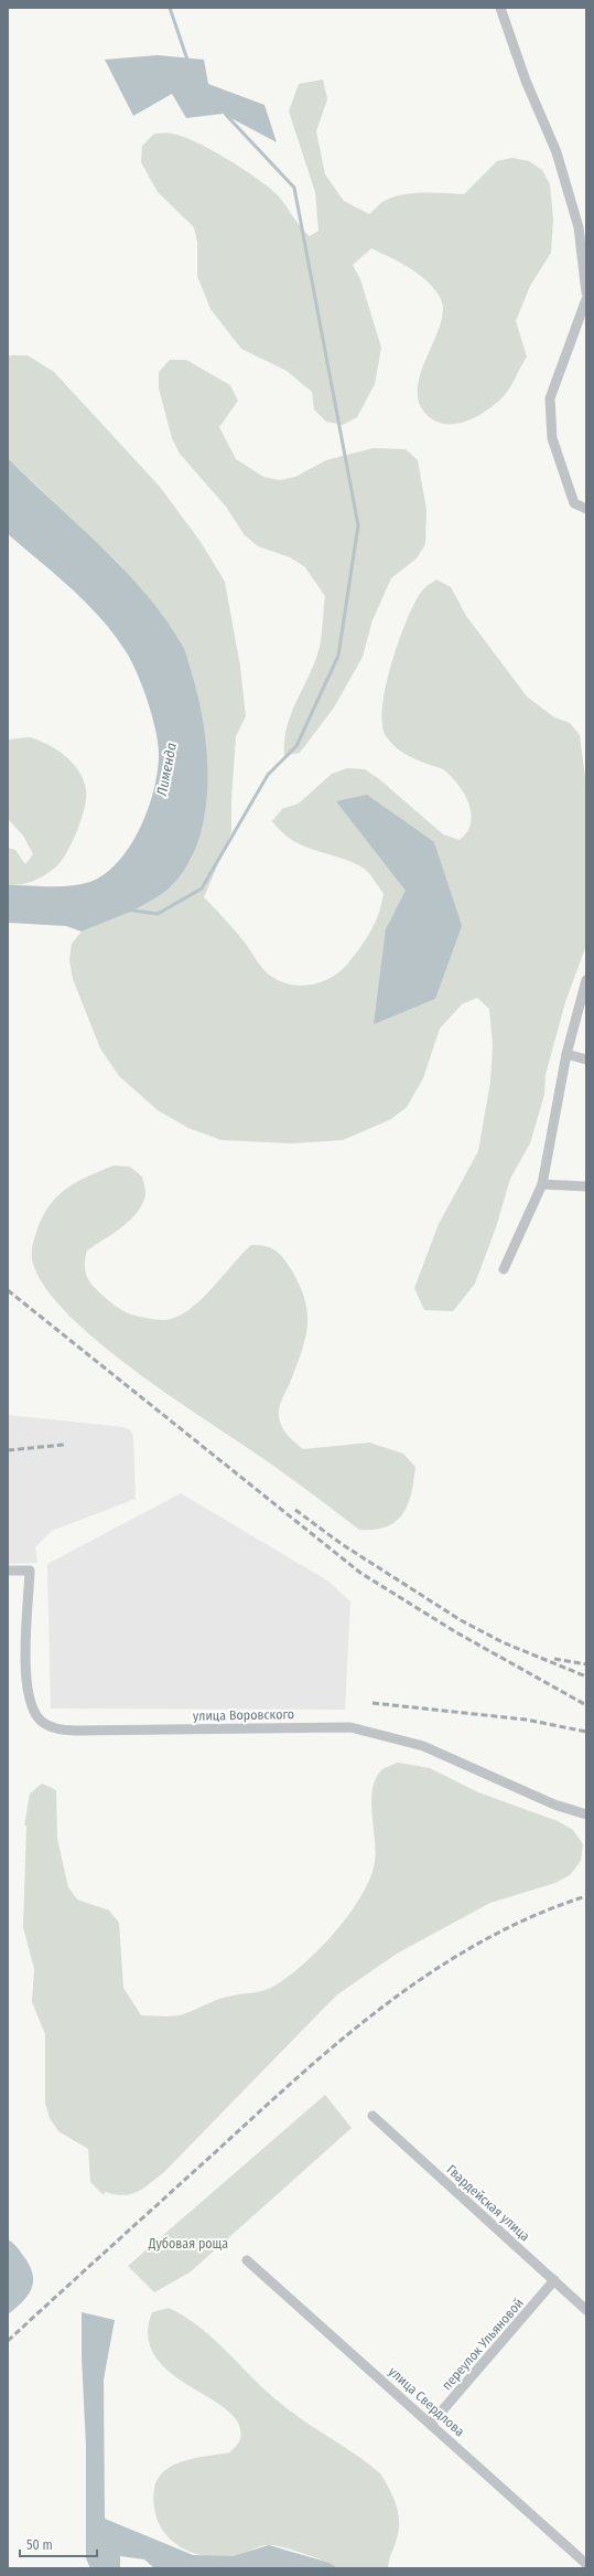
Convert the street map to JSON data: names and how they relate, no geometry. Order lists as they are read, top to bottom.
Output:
{
  "streets": {
    "street": [
      "улица Воровского",
      "Гвардейская улица",
      "переулок Ульяновой",
      "улица Свердлова"
    ]
  },
  "crossings": [
    ["Гвардейская улица", "переулок Ульяновой"],
    ["переулок Ульяновой", "улица Свердлова"]
  ],
  "water": ["Лименда"],
  "parks": ["Дубовая роща"],
  "scale_bar": "50 m"
}
